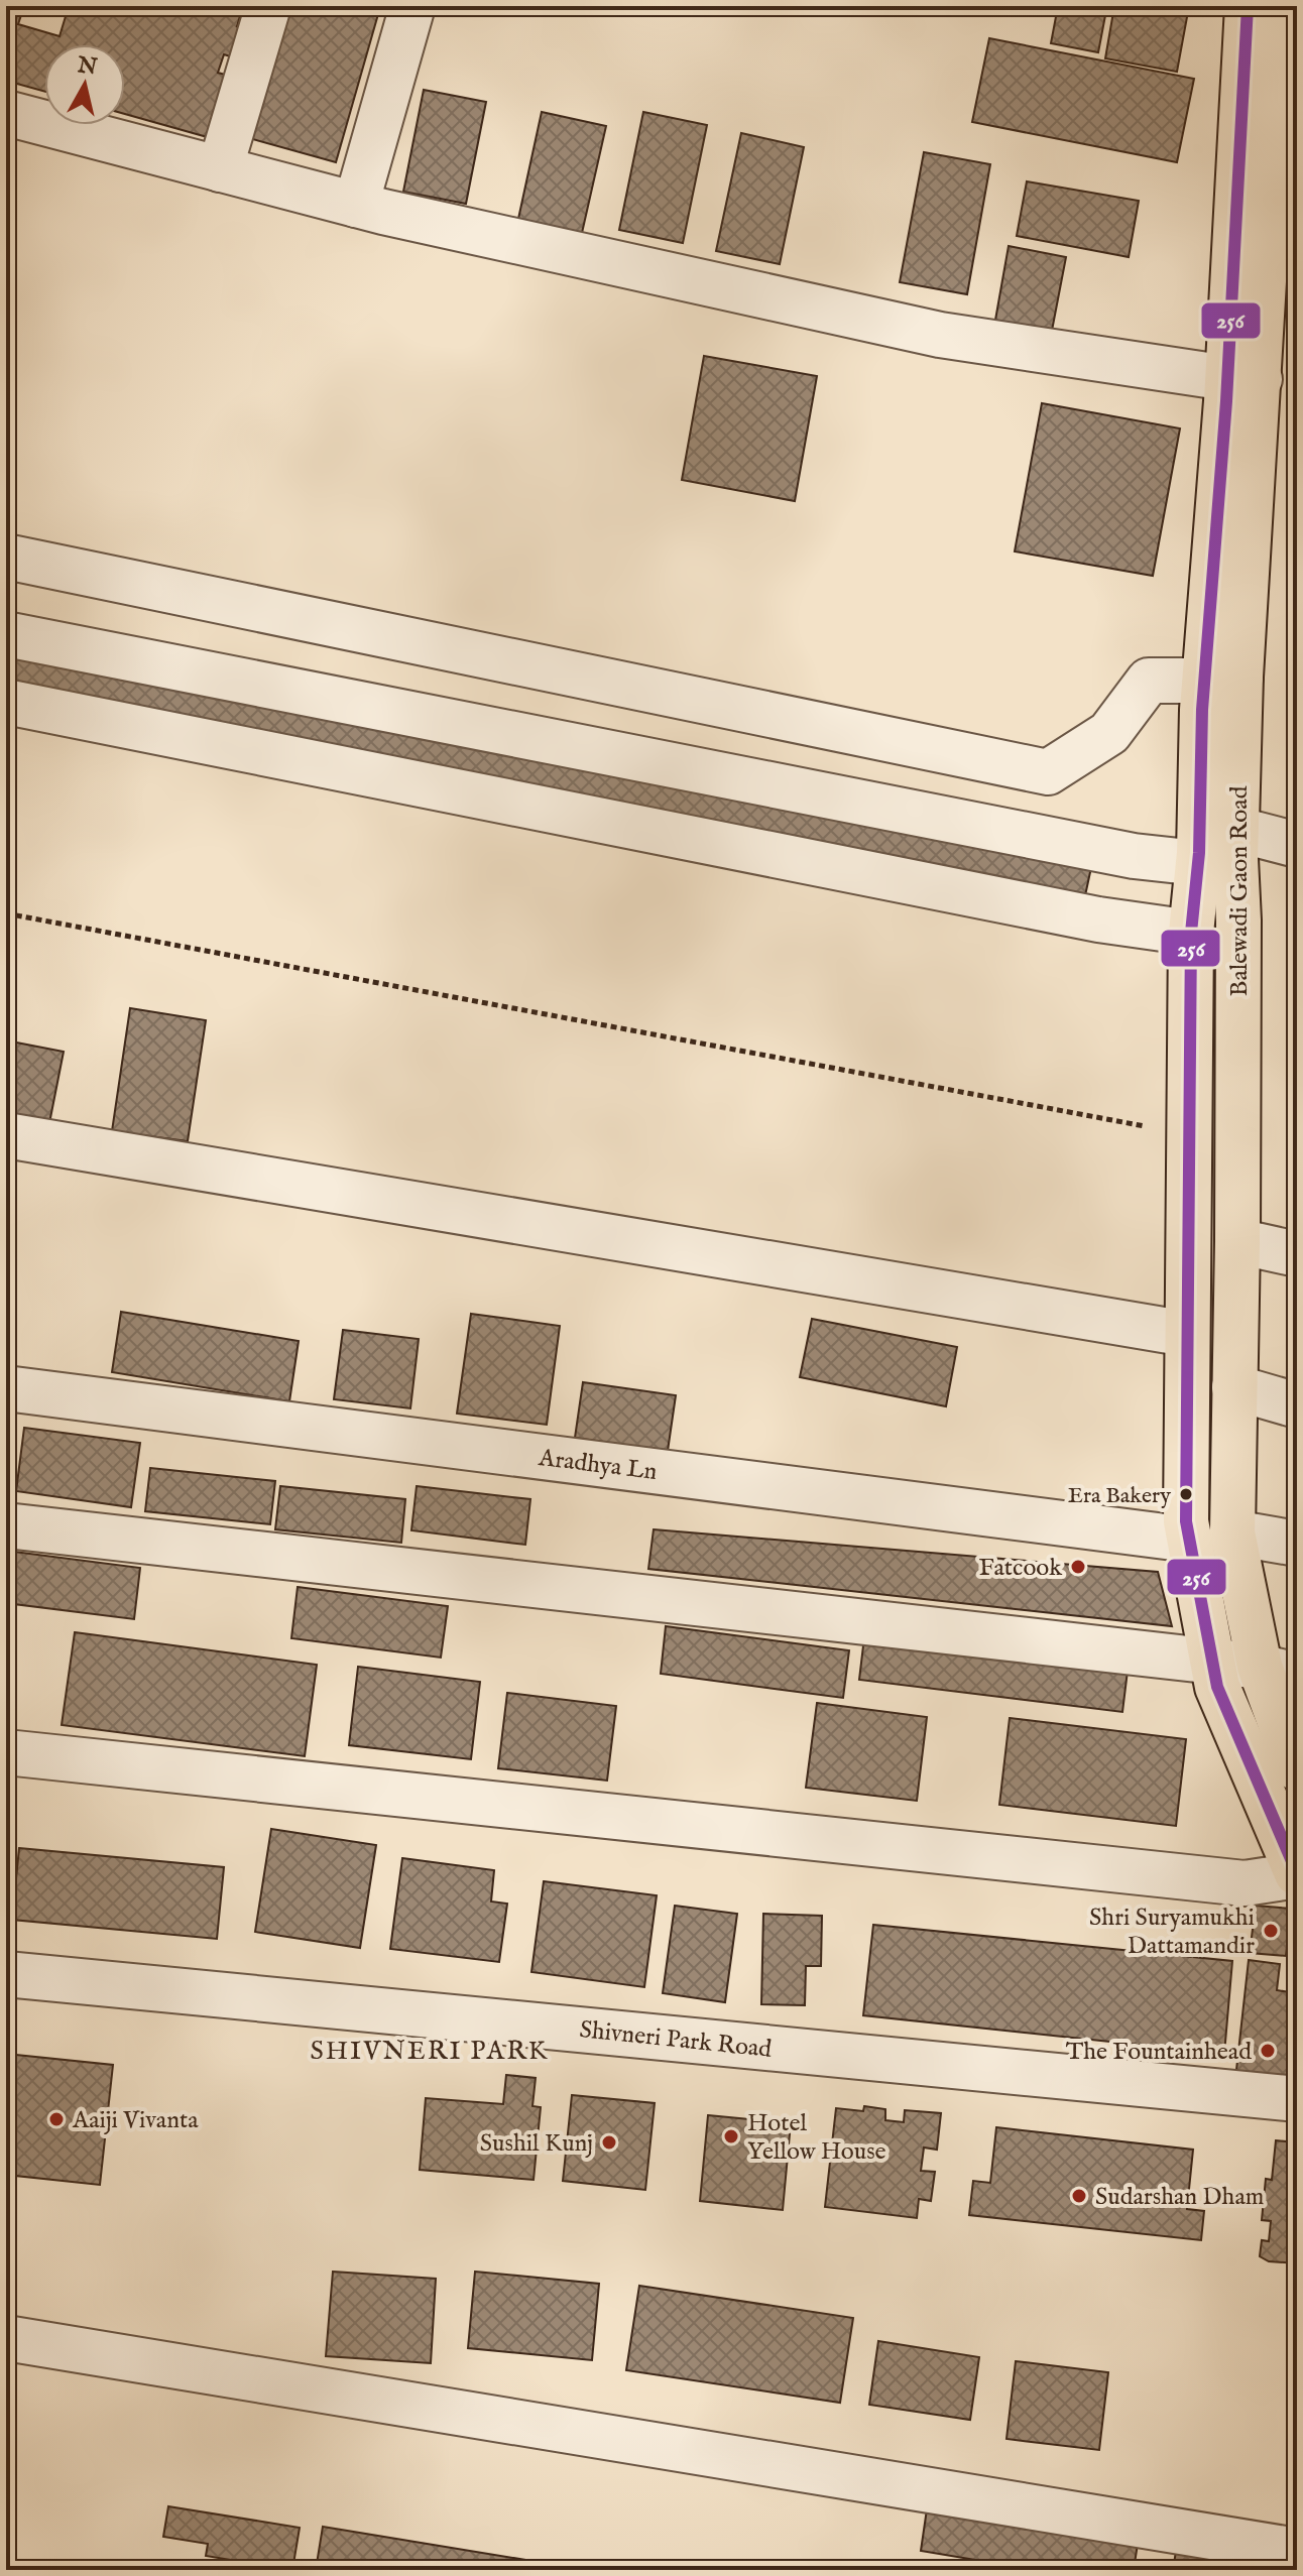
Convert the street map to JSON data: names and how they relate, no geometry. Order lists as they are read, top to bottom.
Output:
{
  "streets": {
    "main road": ["Balewadi Gaon Road"],
    "street": ["Aradhya Ln", "Shivneri Park Road"]
  },
  "crossings": [
    ["Balewadi Gaon Road", "Aradhya Ln"]
  ],
  "districts": ["SHIVNERI PARK"],
  "places": [
    "Era Bakery",
    "Fatcook",
    "Shri Suryamukhi Dattamandir",
    "The Fountainhead",
    "Aaiji Vivanta",
    "Hotel Yellow House",
    "Sushil Kunj",
    "Sudarshan Dham"
  ],
  "lines": ["transit line 256"],
  "north": "top"
}
